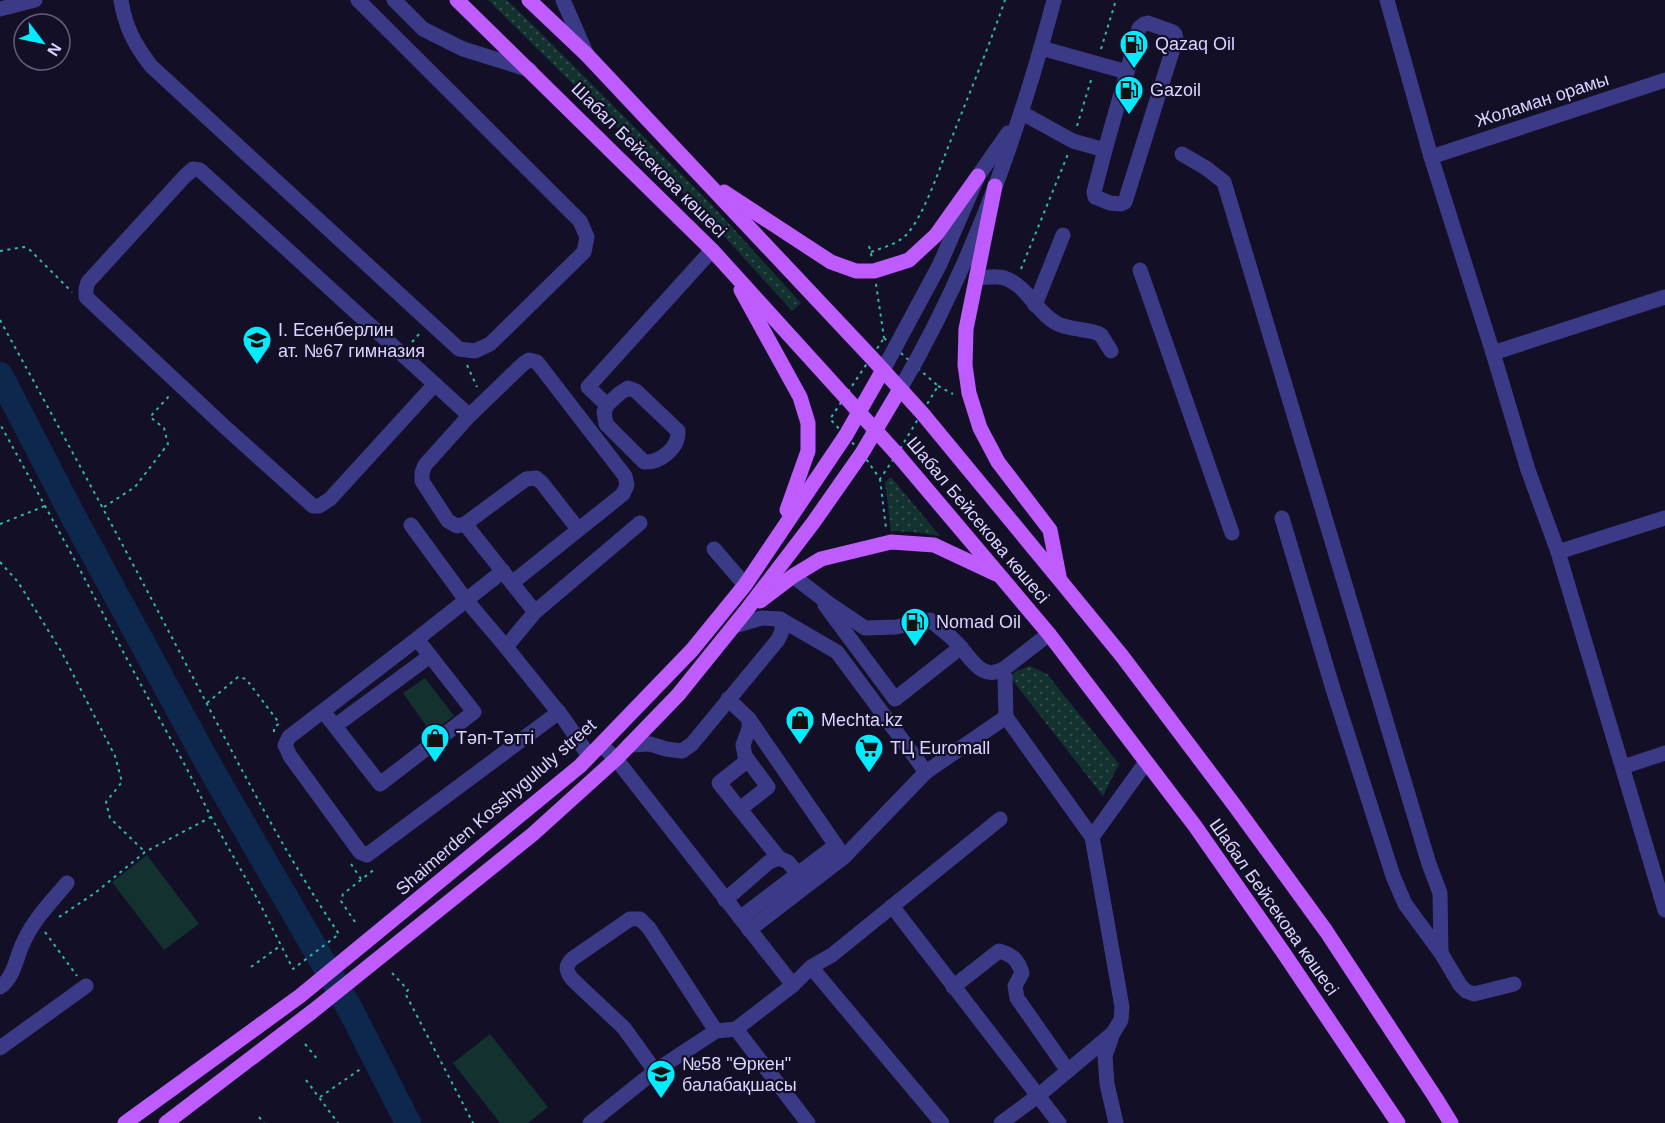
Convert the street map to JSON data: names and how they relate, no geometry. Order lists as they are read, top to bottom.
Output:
{
  "streets": {
    "main road": ["Шабал Бейсекова көшесі", "Shaimerden Kosshygululy street"],
    "street": ["Жоламан орамы"]
  },
  "crossings": [
    ["Шабал Бейсекова көшесі", "Shaimerden Kosshygululy street"]
  ],
  "places": {
    "fuel station": ["Qazaq Oil", "Gazoil", "Nomad Oil"],
    "school or university": ["І. Есенберлин ат. №67 гимназия", "№58 \"Өркен\" балабақшасы"],
    "shop": ["Mechta.kz", "Тәп-Тәтті"],
    "supermarket": ["ТЦ Euromall"]
  },
  "north": "bottom right"
}
